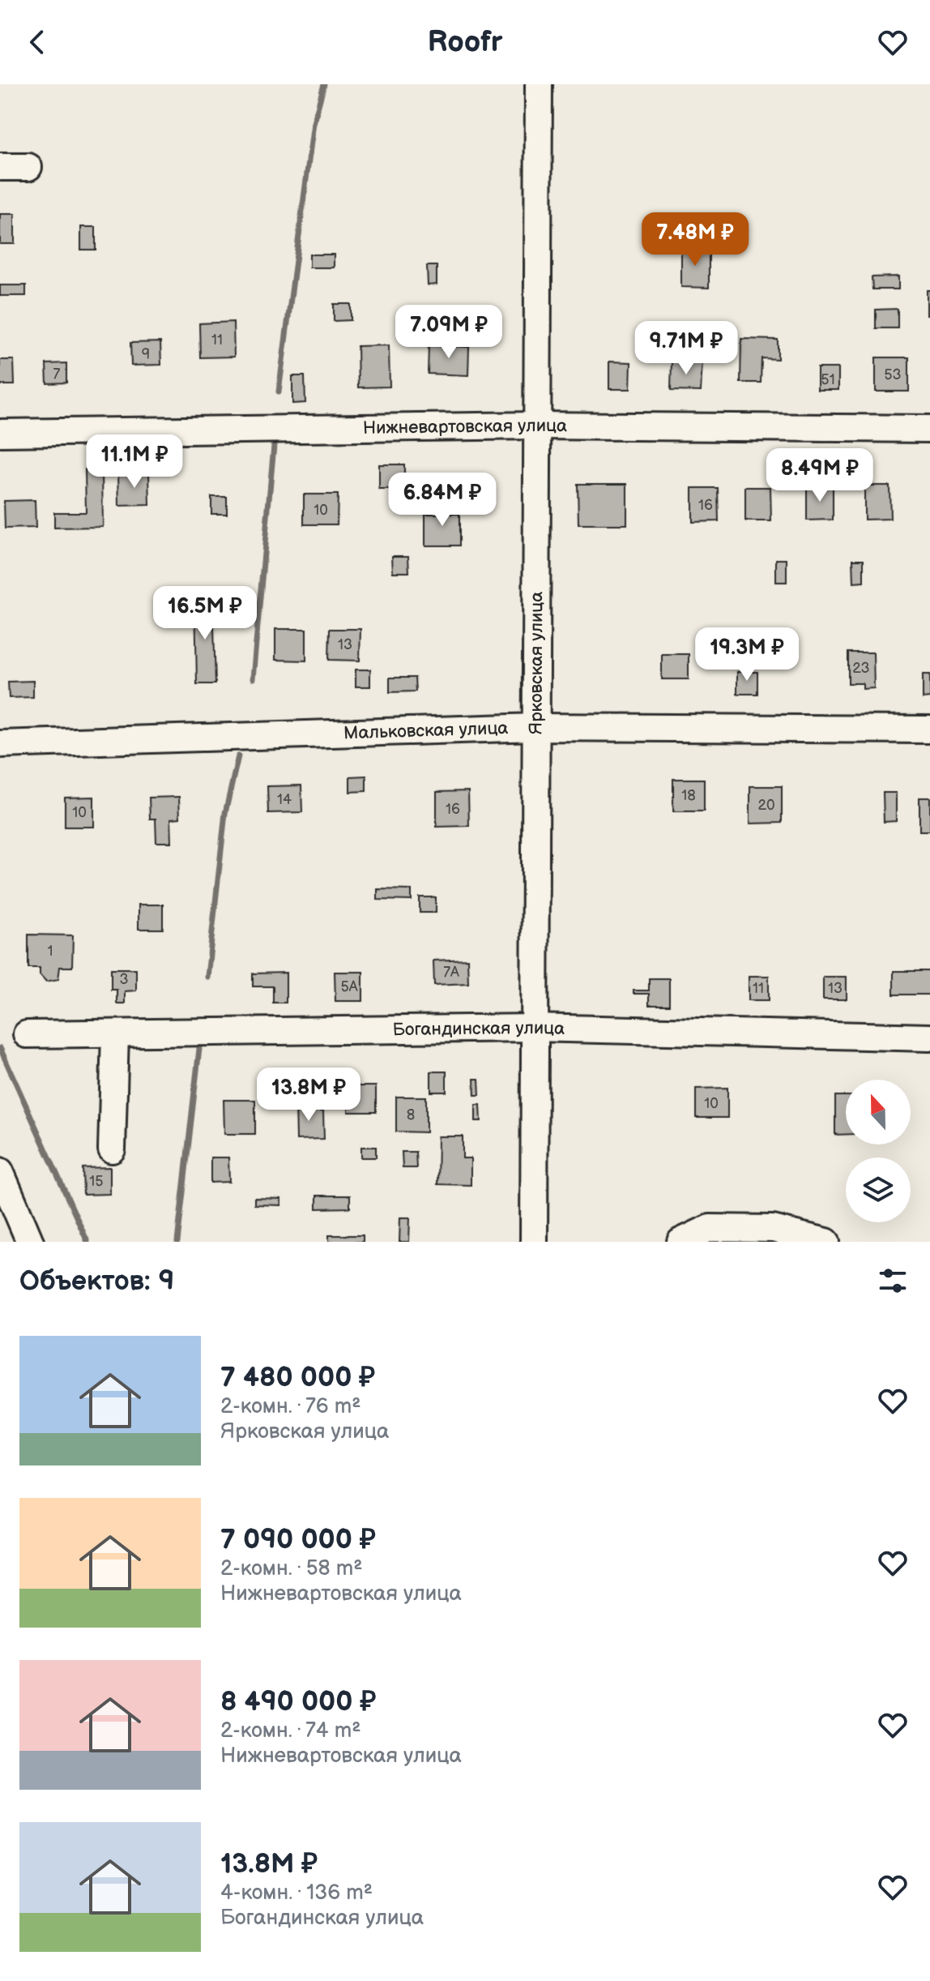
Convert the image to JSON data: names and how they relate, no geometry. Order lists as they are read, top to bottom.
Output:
{
  "streets": {
    "street": [
      "Нижневартовская улица",
      "Ярковская улица",
      "Мальковская улица",
      "Богандинская улица"
    ]
  },
  "crossings": [
    ["Нижневартовская улица", "Ярковская улица"],
    ["Ярковская улица", "Мальковская улица"],
    ["Ярковская улица", "Богандинская улица"]
  ],
  "house_numbers": [
    "11",
    "9",
    "7",
    "53",
    "51",
    "16",
    "10",
    "13",
    "23",
    "18",
    "14",
    "20",
    "16",
    "10",
    "1",
    "7А",
    "3",
    "5А",
    "11",
    "13",
    "10",
    "8",
    "15"
  ],
  "north": "top",
  "page": {
    "header": "Roofr",
    "price": [
      "7.48M ₽",
      "7.09M ₽",
      "9.71M ₽",
      "11.1M ₽",
      "8.49M ₽",
      "6.84M ₽",
      "16.5M ₽",
      "19.3M ₽",
      "13.8M ₽"
    ],
    "heading": "Объектов: 9",
    "list": [
      {
        "name": "7 480 000 ₽",
        "note": "2-комн. · 76 m² · Ярковская улица"
      },
      {
        "name": "7 090 000 ₽",
        "note": "2-комн. · 58 m² · Нижневартовская улица"
      },
      {
        "name": "8 490 000 ₽",
        "note": "2-комн. · 74 m² · Нижневартовская улица"
      },
      {
        "name": "13.8M ₽",
        "note": "4-комн. · 136 m² · Богандинская улица"
      }
    ]
  }
}
